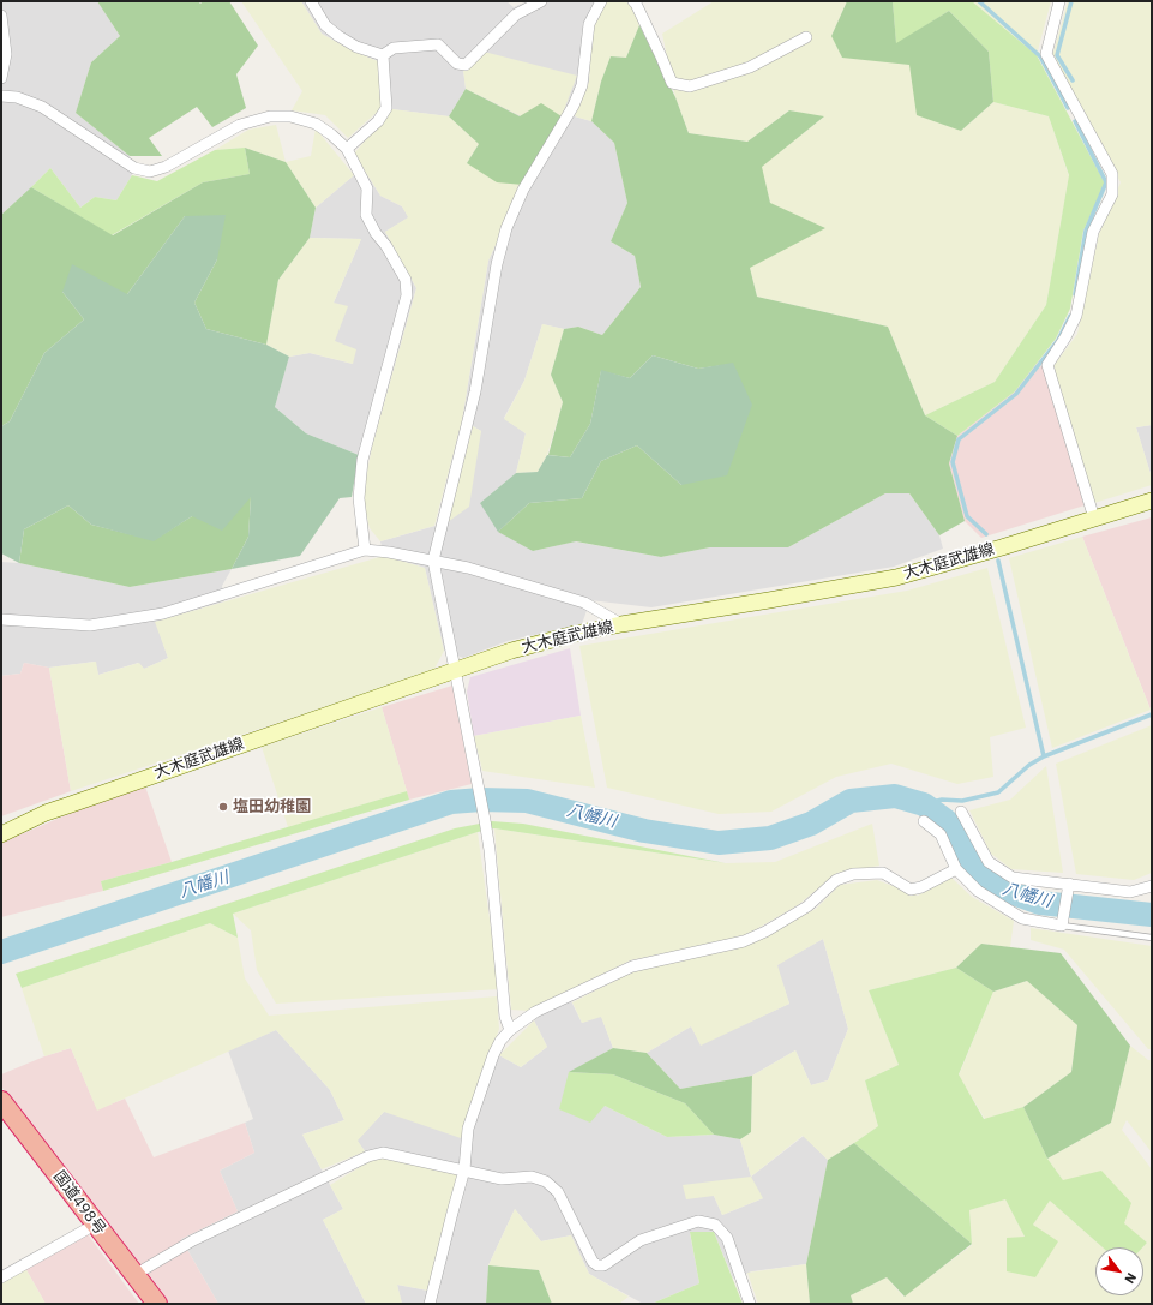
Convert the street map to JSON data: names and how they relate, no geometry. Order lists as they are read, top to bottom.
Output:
{
  "streets": {
    "highway": ["国道498号"],
    "main road": ["大木庭武雄線"]
  },
  "water": ["八幡川"],
  "places": ["塩田幼稚園"],
  "north": "bottom right"
}
